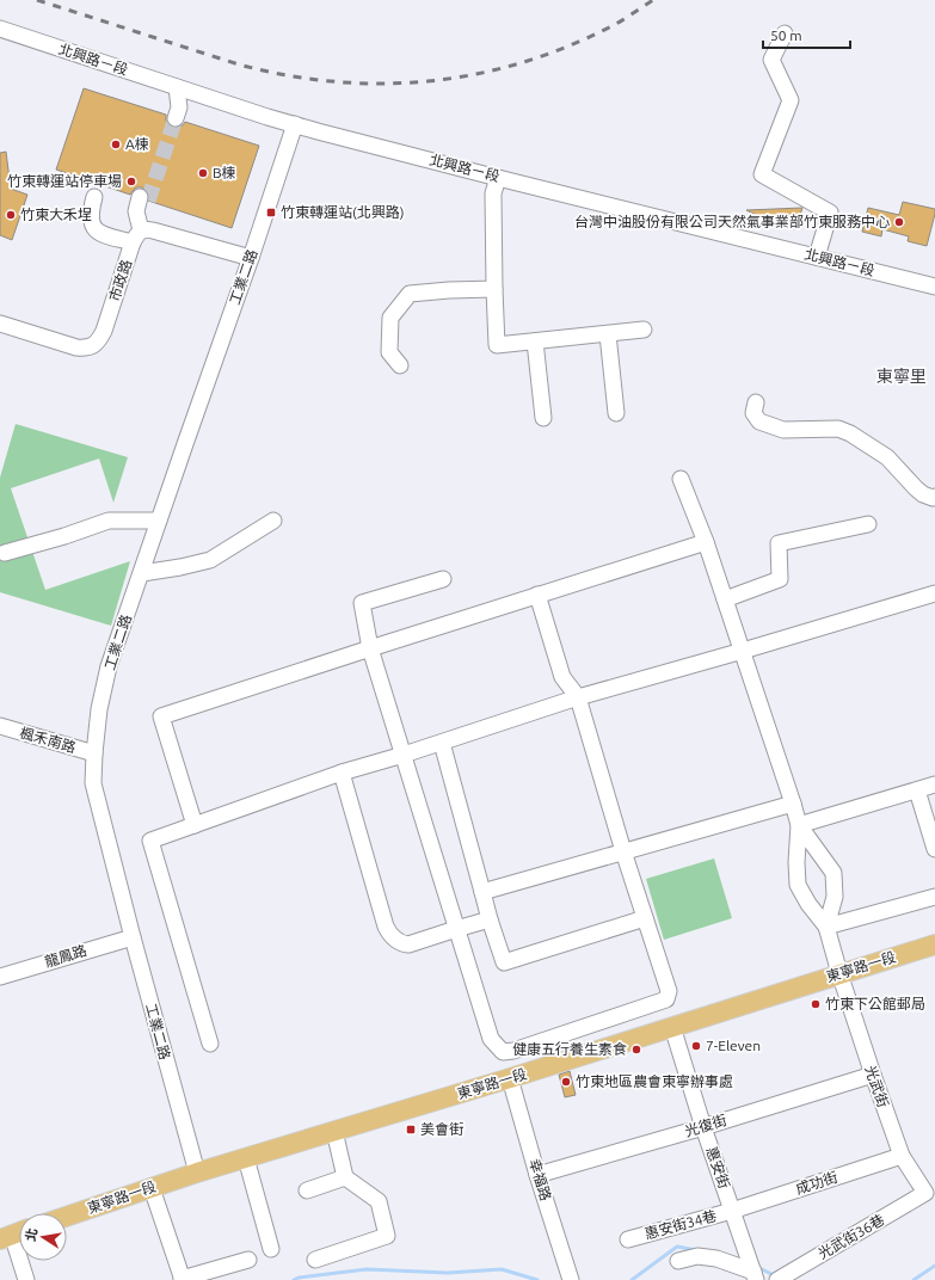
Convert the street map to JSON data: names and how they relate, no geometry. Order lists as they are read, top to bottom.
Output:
{
  "streets": {
    "main road": ["東寧路一段"],
    "street": [
      "北興路ㄧ段",
      "工業二路",
      "市政路",
      "楓禾南路",
      "龍鳳路",
      "光武街",
      "光復街",
      "惠安街",
      "幸福路",
      "成功街",
      "惠安街34巷",
      "光武街36巷"
    ]
  },
  "crossings": [
    ["北興路ㄧ段", "工業二路"],
    ["工業二路", "楓禾南路"],
    ["工業二路", "龍鳳路"],
    ["工業二路", "東寧路一段"],
    ["東寧路一段", "光武街"],
    ["東寧路一段", "惠安街"],
    ["東寧路一段", "幸福路"],
    ["光武街", "光復街"],
    ["光武街", "成功街"],
    ["光武街", "光武街36巷"],
    ["光復街", "惠安街"],
    ["光復街", "幸福路"],
    ["惠安街", "成功街"],
    ["惠安街", "惠安街34巷"],
    ["成功街", "惠安街34巷"]
  ],
  "districts": ["東寧里"],
  "places": {
    "other": [
      "A棟",
      "B棟",
      "竹東轉運站停車場",
      "竹東大禾埕",
      "台灣中油股份有限公司天然氣事業部竹東服務中心",
      "竹東下公館郵局",
      "7-Eleven",
      "健康五行養生素食",
      "竹東地區農會東寧辦事處"
    ],
    "transit": ["竹東轉運站(北興路)", "美會街"]
  },
  "scale_bar": "50 m",
  "north": "left"
}
